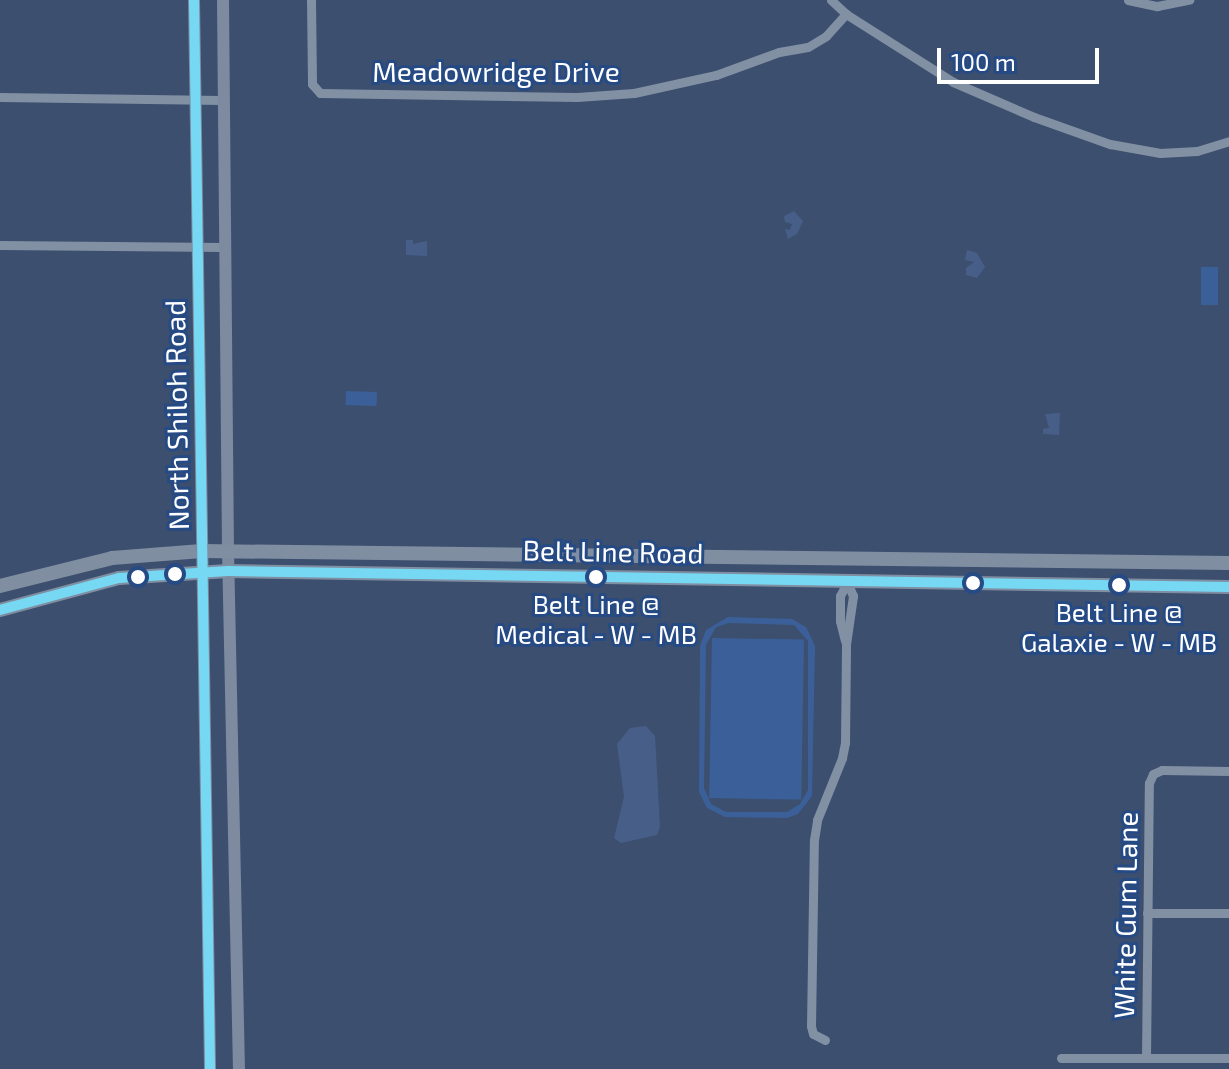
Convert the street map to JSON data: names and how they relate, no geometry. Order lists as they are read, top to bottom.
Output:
{
  "streets": {
    "main road": ["North Shiloh Road", "Belt Line Road"],
    "street": ["Meadowridge Drive", "White Gum Lane"]
  },
  "crossings": [
    ["North Shiloh Road", "Belt Line Road"]
  ],
  "places": ["Belt Line @ Medical - W - MB", "Belt Line @ Galaxie - W - MB"],
  "scale_bar": "100 m"
}
